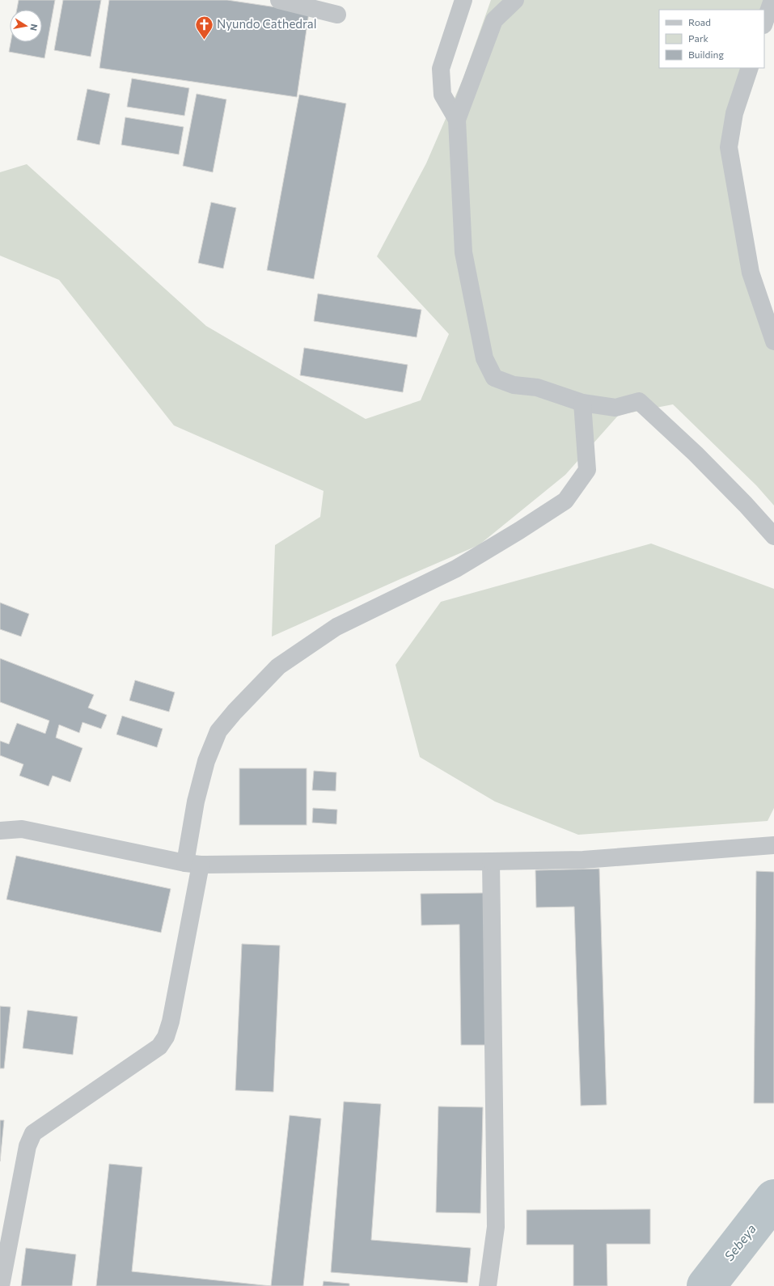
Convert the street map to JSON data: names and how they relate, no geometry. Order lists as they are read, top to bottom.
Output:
{
  "water": ["Sebeya"],
  "places": {
    "church": ["Nyundo Cathedral"]
  },
  "legend": ["Road", "Park", "Building"],
  "north": "right"
}
